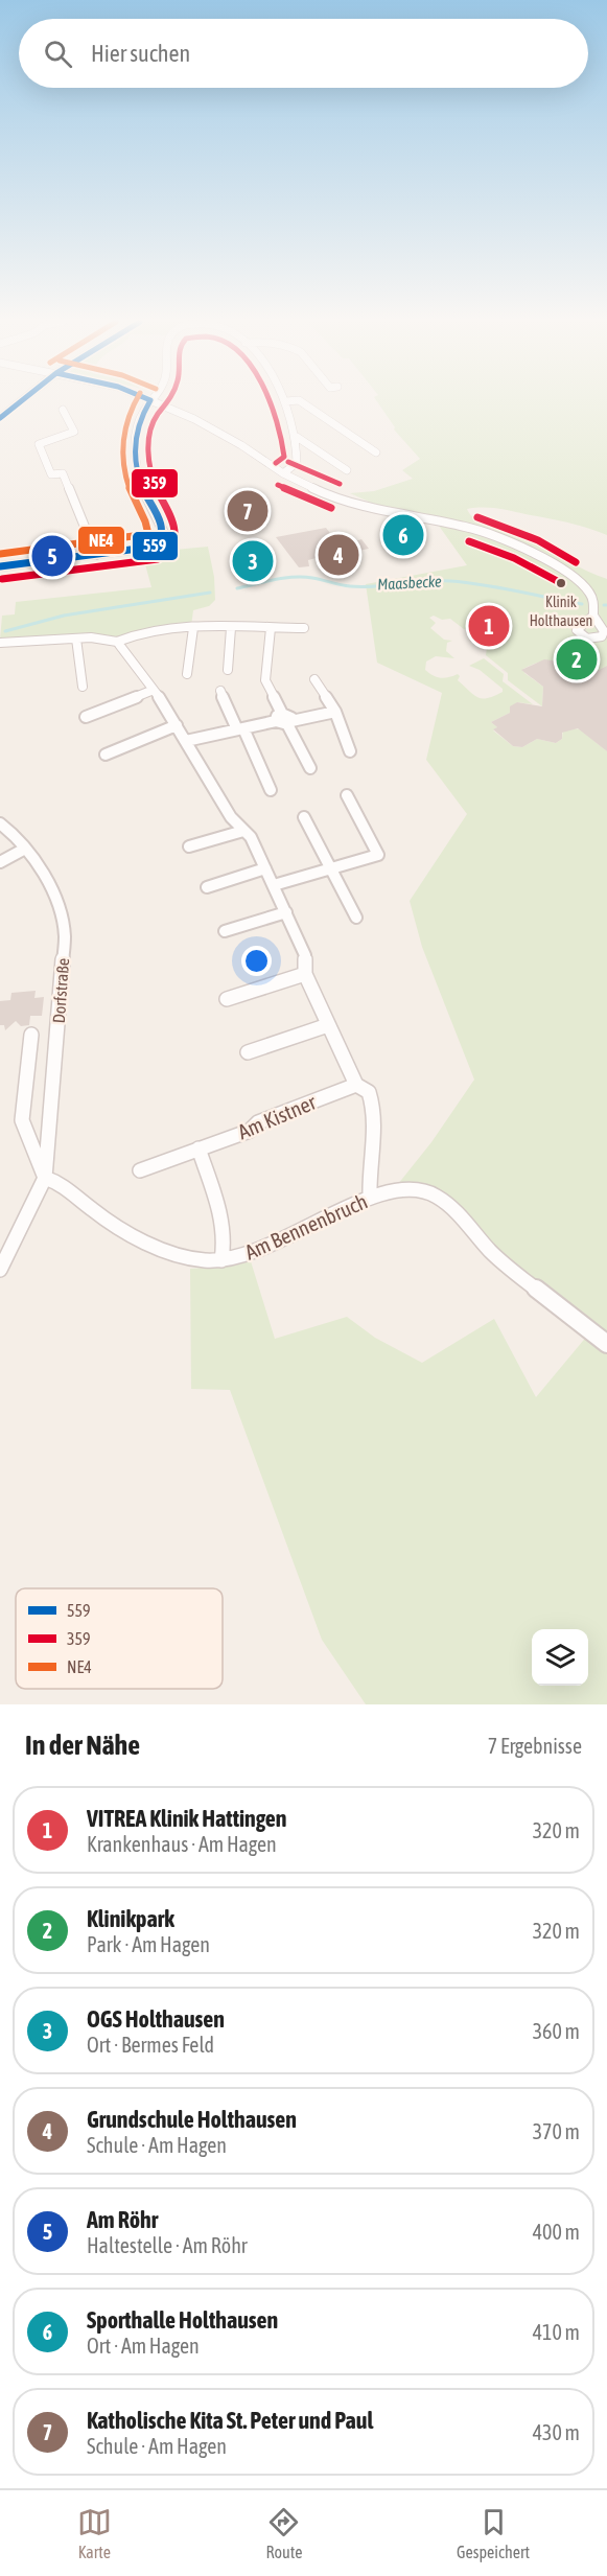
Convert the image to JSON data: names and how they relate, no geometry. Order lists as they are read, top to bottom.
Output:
{
  "streets": {
    "street": ["Dorfstraße", "Am Kistner", "Am Bennenbruch"]
  },
  "crossings": [
    ["Dorfstraße", "Am Bennenbruch"]
  ],
  "water": ["Maasbecke"],
  "places": ["Klinik Holthausen"],
  "lines": ["transit line 559", "transit line 359", "transit line NE4"],
  "legend": ["559", "359", "NE4"],
  "page": {
    "search": "Hier suchen",
    "pins": [
      "7",
      "6",
      "4",
      "5",
      "3",
      "1",
      "2"
    ],
    "heading": ["In der Nähe", "7 Ergebnisse"],
    "list": [
      {
        "mark": "1",
        "name": "VITREA Klinik Hattingen",
        "note": "Krankenhaus · Am Hagen",
        "value": "320 m"
      },
      {
        "mark": "2",
        "name": "Klinikpark",
        "note": "Park · Am Hagen",
        "value": "320 m"
      },
      {
        "mark": "3",
        "name": "OGS Holthausen",
        "note": "Ort · Bermes Feld",
        "value": "360 m"
      },
      {
        "mark": "4",
        "name": "Grundschule Holthausen",
        "note": "Schule · Am Hagen",
        "value": "370 m"
      },
      {
        "mark": "5",
        "name": "Am Röhr",
        "note": "Haltestelle · Am Röhr",
        "value": "400 m"
      },
      {
        "mark": "6",
        "name": "Sporthalle Holthausen",
        "note": "Ort · Am Hagen",
        "value": "410 m"
      },
      {
        "mark": "7",
        "name": "Katholische Kita St. Peter und Paul",
        "note": "Schule · Am Hagen",
        "value": "430 m"
      }
    ],
    "nav": ["Karte", "Route", "Gespeichert"]
  }
}
